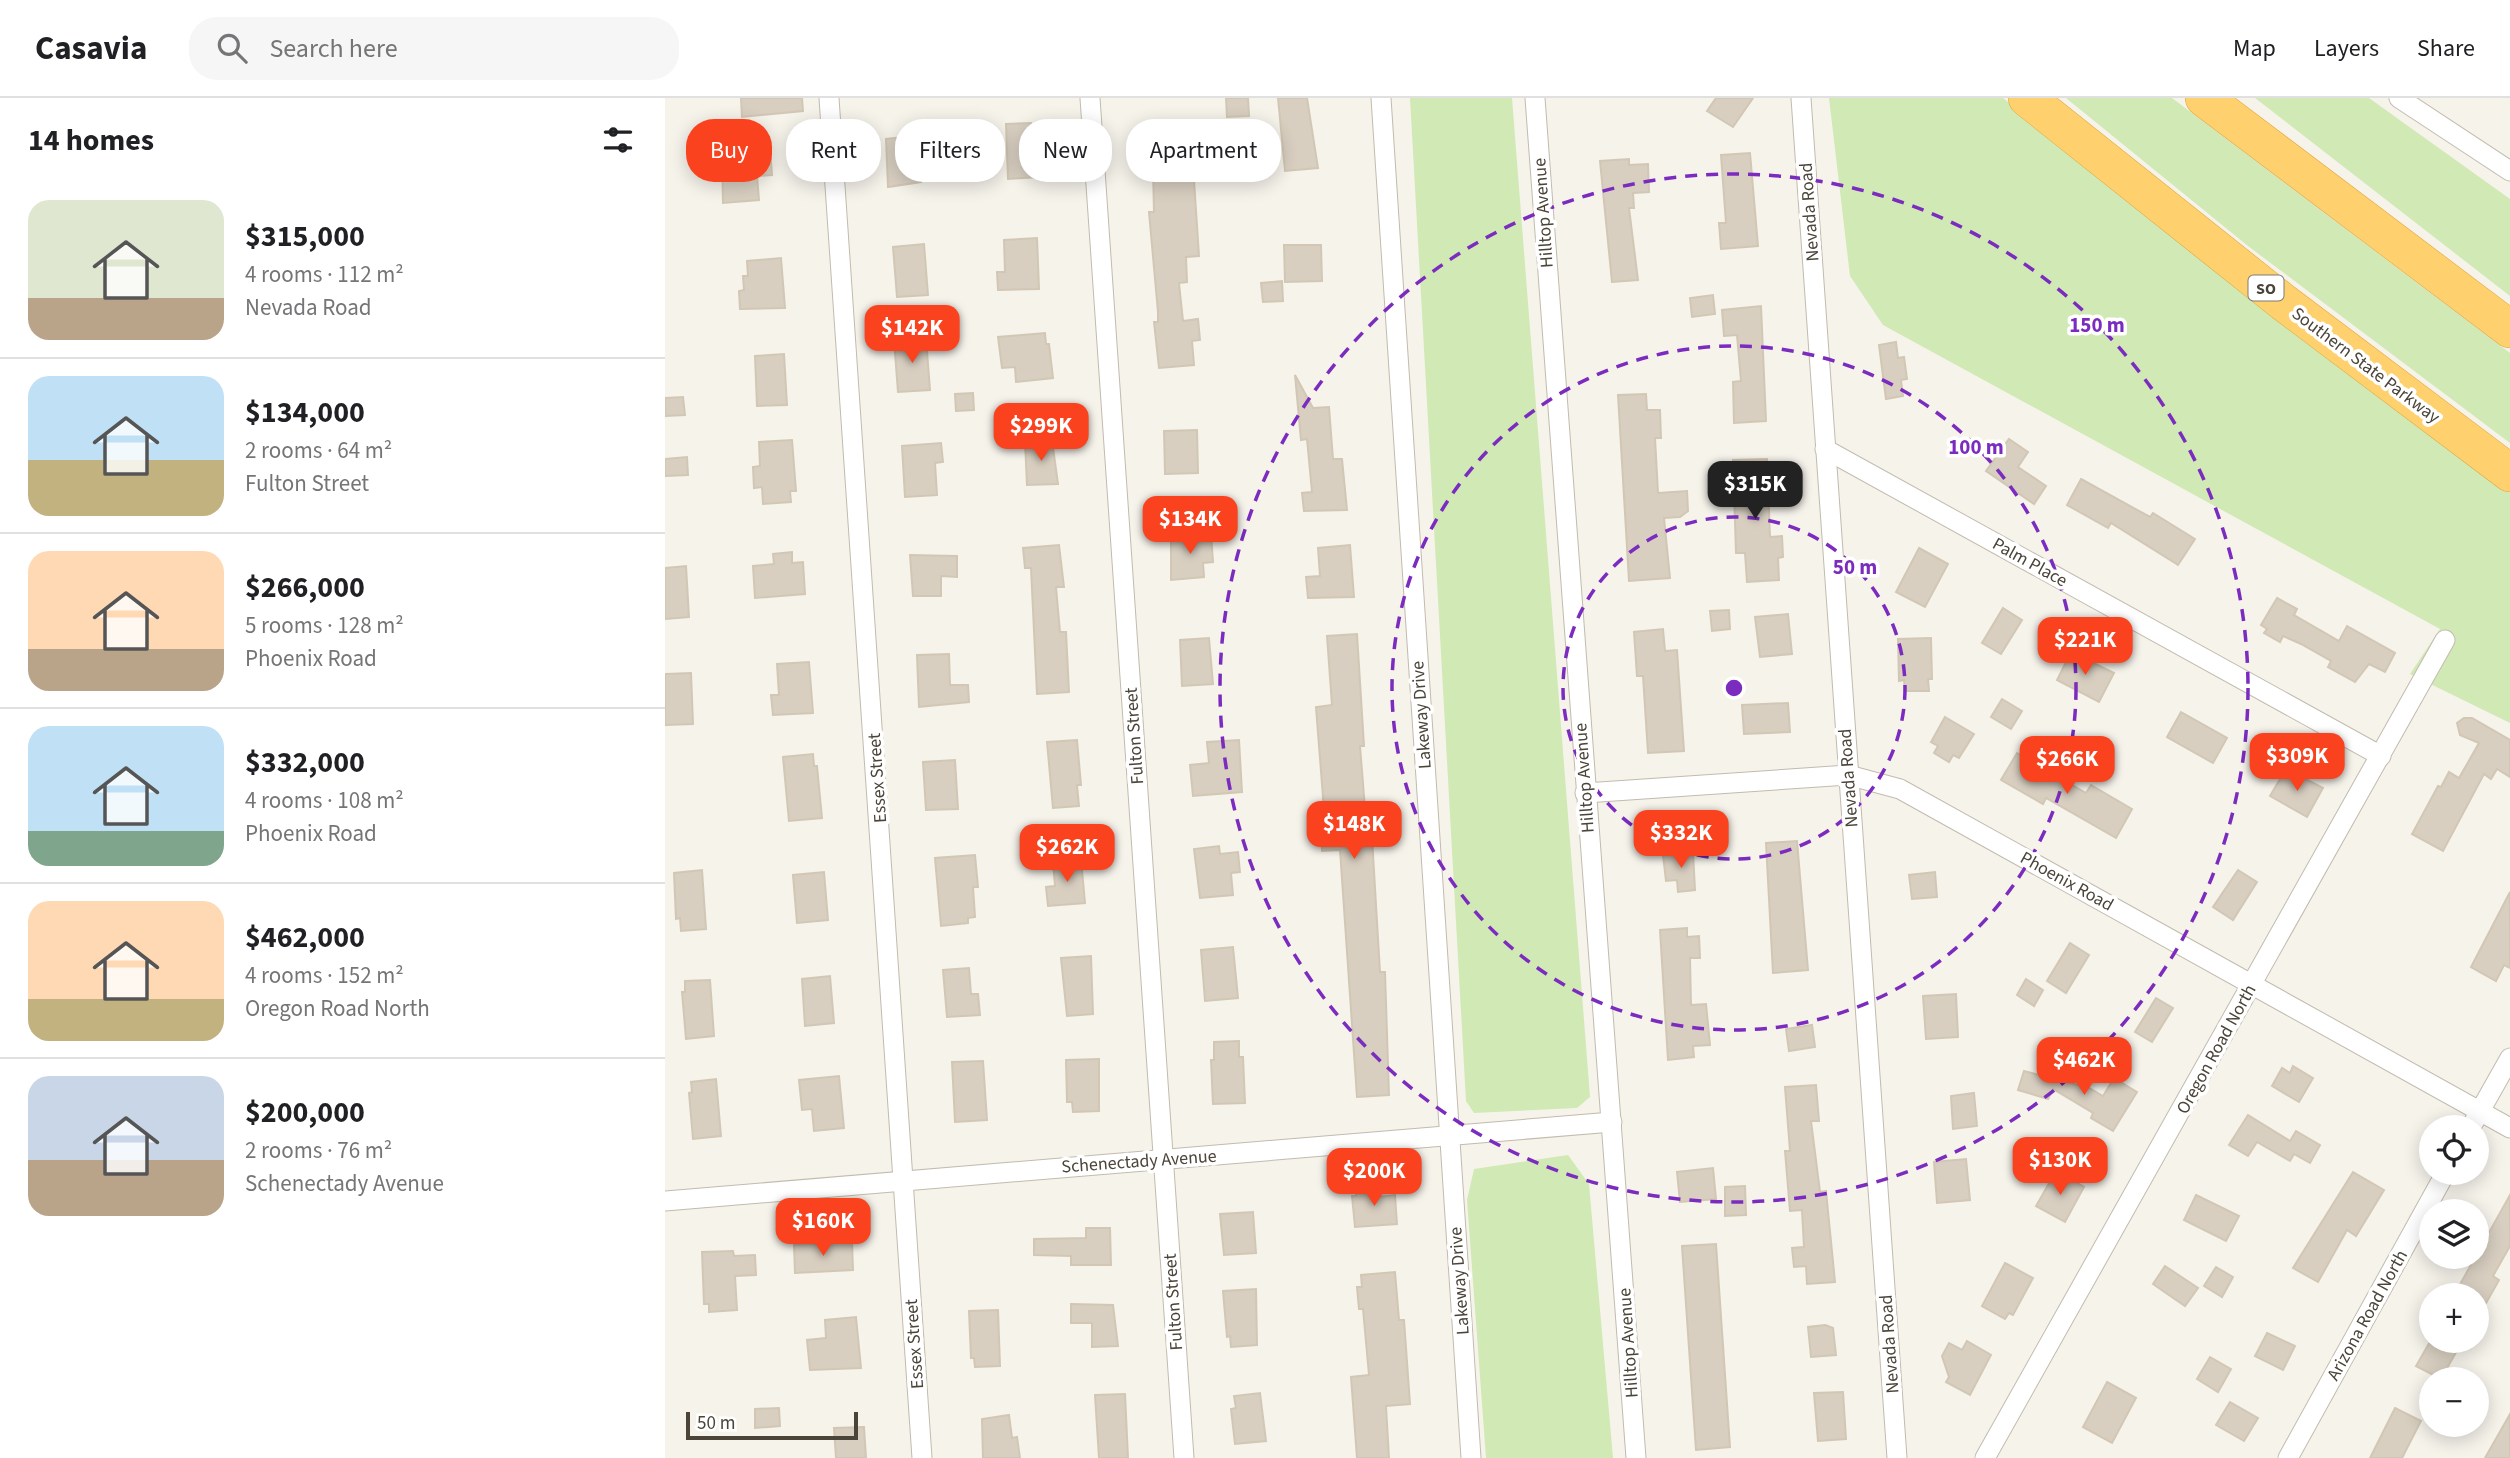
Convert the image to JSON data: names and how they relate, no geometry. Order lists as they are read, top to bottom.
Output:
{
  "streets": {
    "highway": ["SO", "Southern State Parkway"],
    "street": [
      "Nevada Road",
      "Hilltop Avenue",
      "Palm Place",
      "Lakeway Drive",
      "Fulton Street",
      "Essex Street",
      "Phoenix Road",
      "Oregon Road North",
      "Schenectady Avenue",
      "Arizona Road North"
    ]
  },
  "crossings": [
    ["Nevada Road", "Palm Place"],
    ["Nevada Road", "Phoenix Road"],
    ["Hilltop Avenue", "Phoenix Road"],
    ["Hilltop Avenue", "Schenectady Avenue"],
    ["Palm Place", "Oregon Road North"],
    ["Lakeway Drive", "Schenectady Avenue"],
    ["Fulton Street", "Schenectady Avenue"],
    ["Essex Street", "Schenectady Avenue"],
    ["Phoenix Road", "Oregon Road North"]
  ],
  "scale_bar": "50 m",
  "page": {
    "header": "Casavia",
    "search": "Search here",
    "nav": ["Map", "Layers", "Share"],
    "heading": "14 homes",
    "chip": [
      "Buy",
      "Rent",
      "Filters",
      "New",
      "Apartment"
    ],
    "list": [
      {
        "name": "$315,000",
        "note": "4 rooms · 112 m² · Nevada Road"
      },
      {
        "name": "$134,000",
        "note": "2 rooms · 64 m² · Fulton Street"
      },
      {
        "name": "$266,000",
        "note": "5 rooms · 128 m² · Phoenix Road"
      },
      {
        "name": "$332,000",
        "note": "4 rooms · 108 m² · Phoenix Road"
      },
      {
        "name": "$462,000",
        "note": "4 rooms · 152 m² · Oregon Road North"
      },
      {
        "name": "$200,000",
        "note": "2 rooms · 76 m² · Schenectady Avenue"
      }
    ],
    "price": [
      "$142K",
      "$299K",
      "$315K",
      "$134K",
      "$221K",
      "$309K",
      "$266K",
      "$148K",
      "$332K",
      "$262K",
      "$462K",
      "$130K",
      "$200K",
      "$160K"
    ],
    "map_buttons": ["+", "−"],
    "scale": "50 m"
  },
  "rings": ["150 m", "100 m", "50 m"]
}
